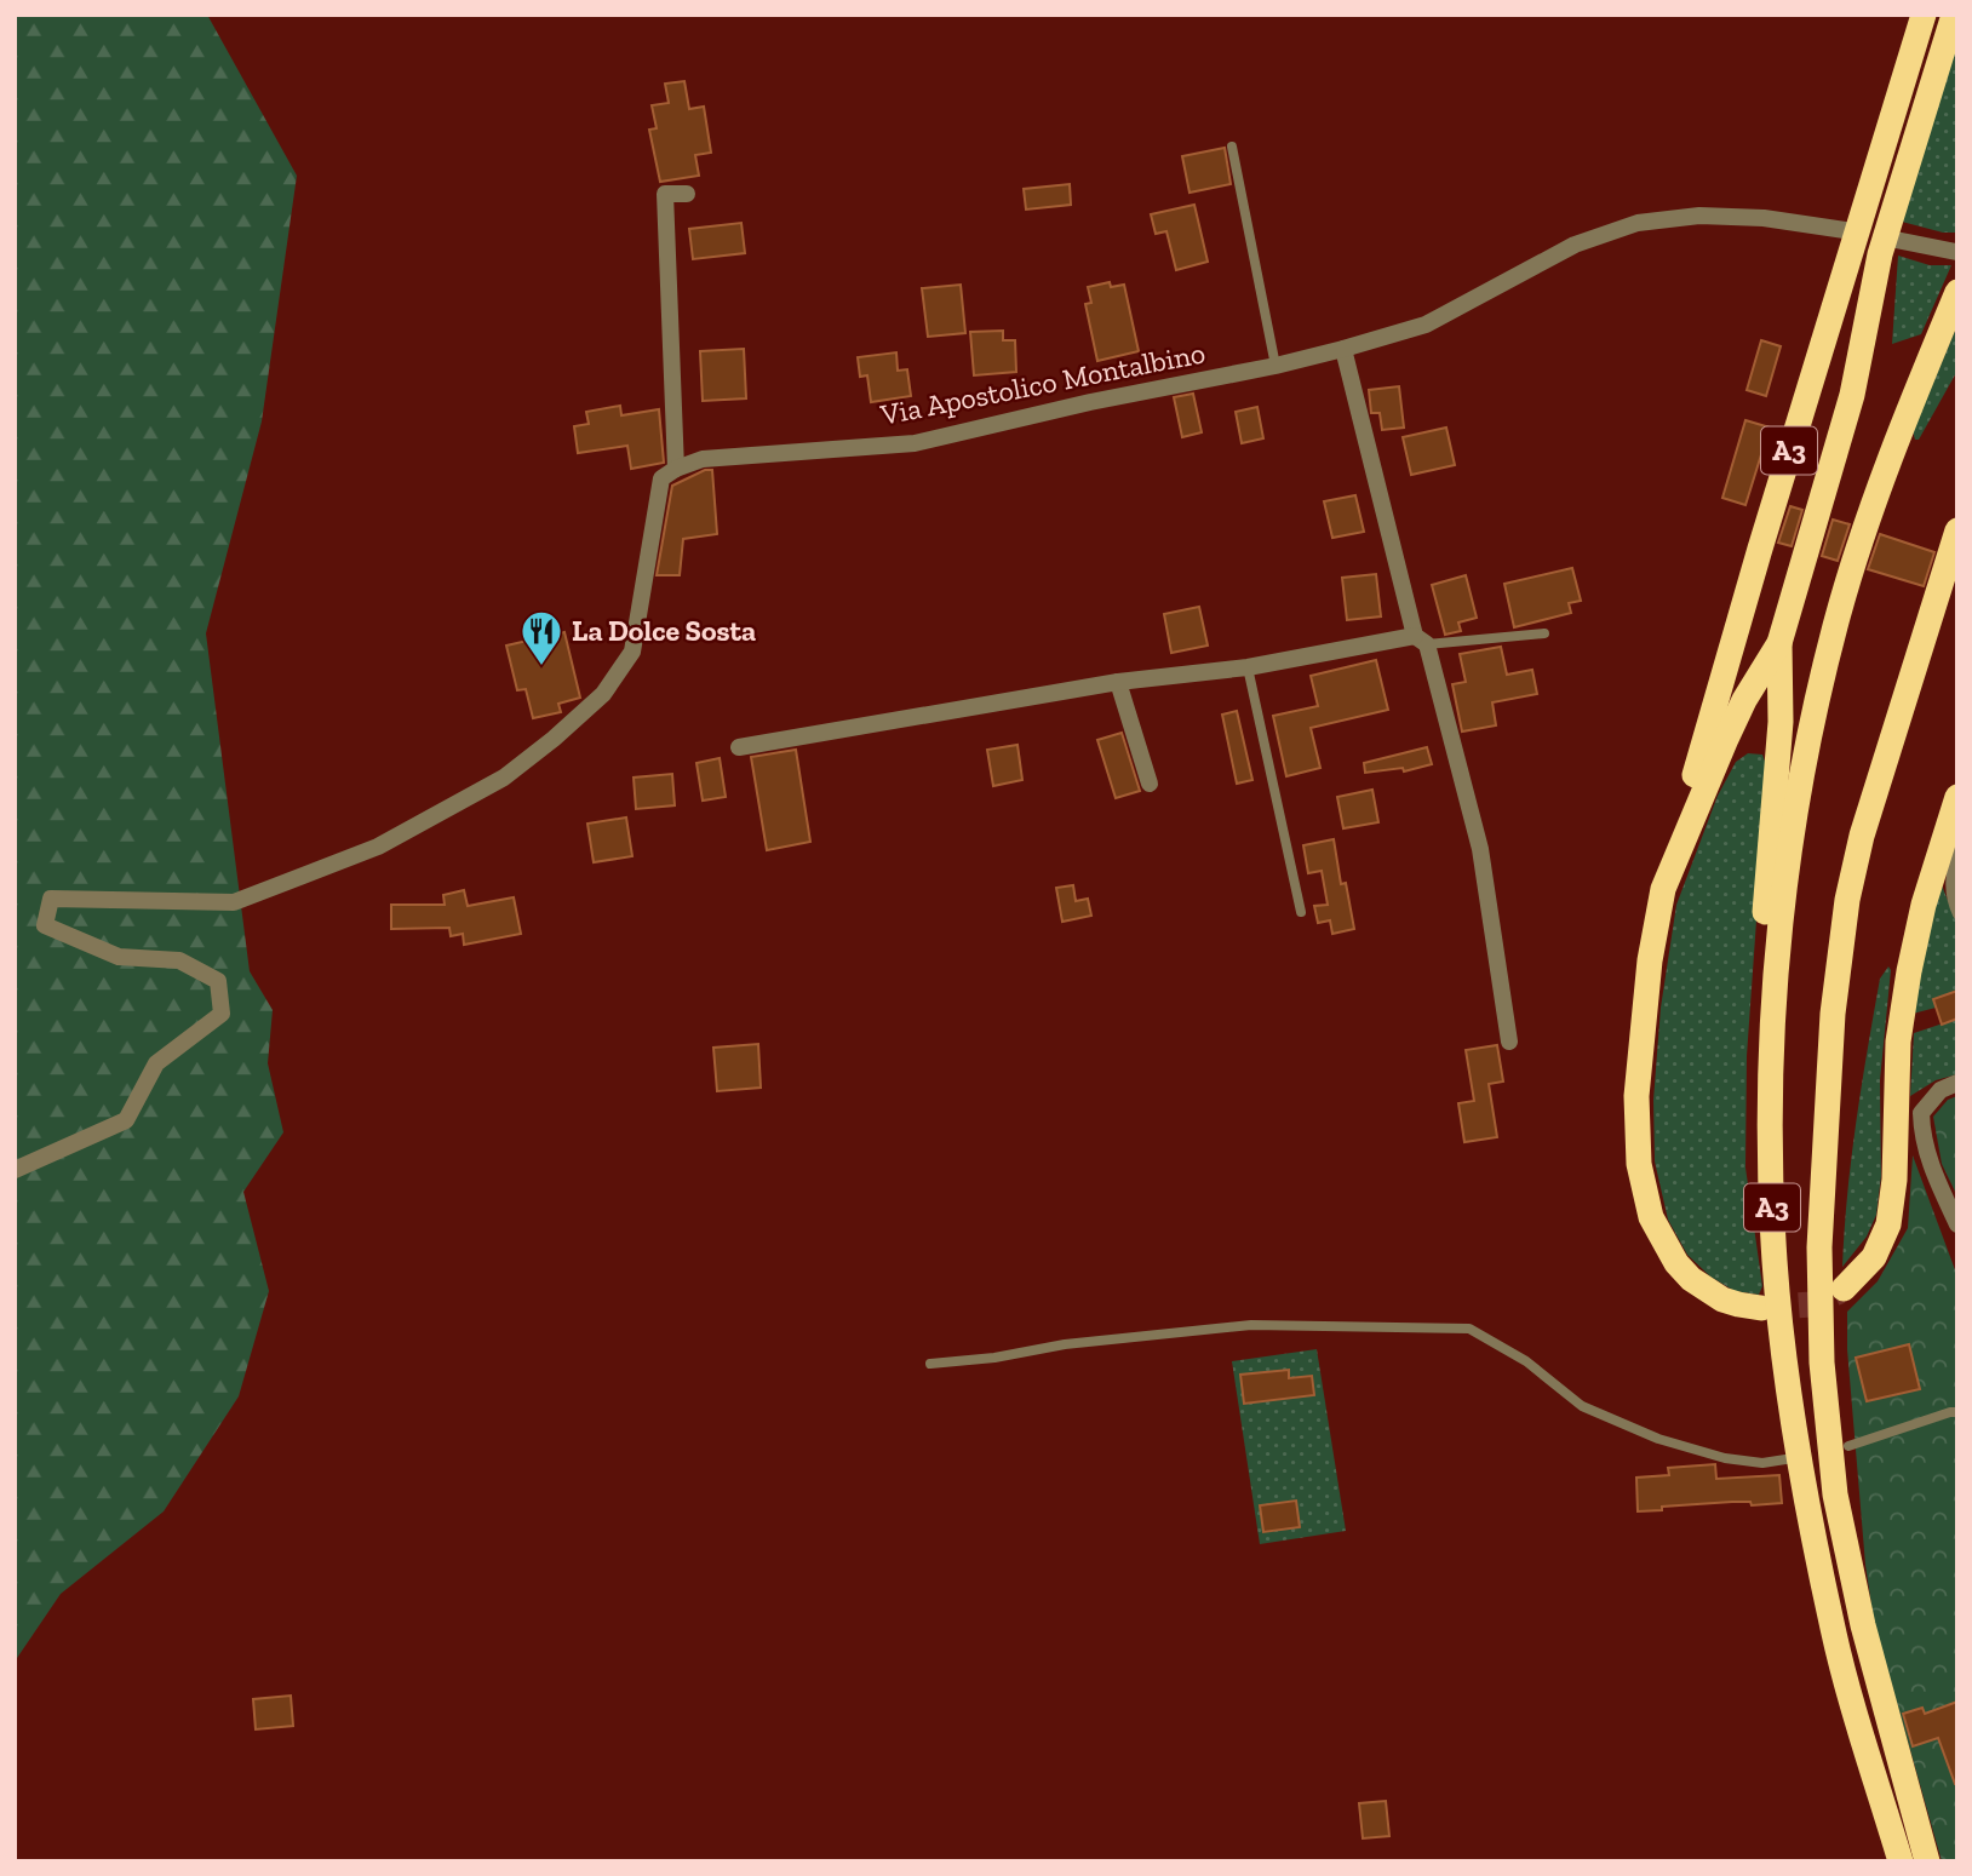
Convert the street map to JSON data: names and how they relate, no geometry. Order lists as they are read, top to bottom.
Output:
{
  "streets": {
    "highway": ["A3"],
    "street": ["Via Apostolico Montalbino"]
  },
  "places": {
    "restaurant": ["La Dolce Sosta"]
  }
}
